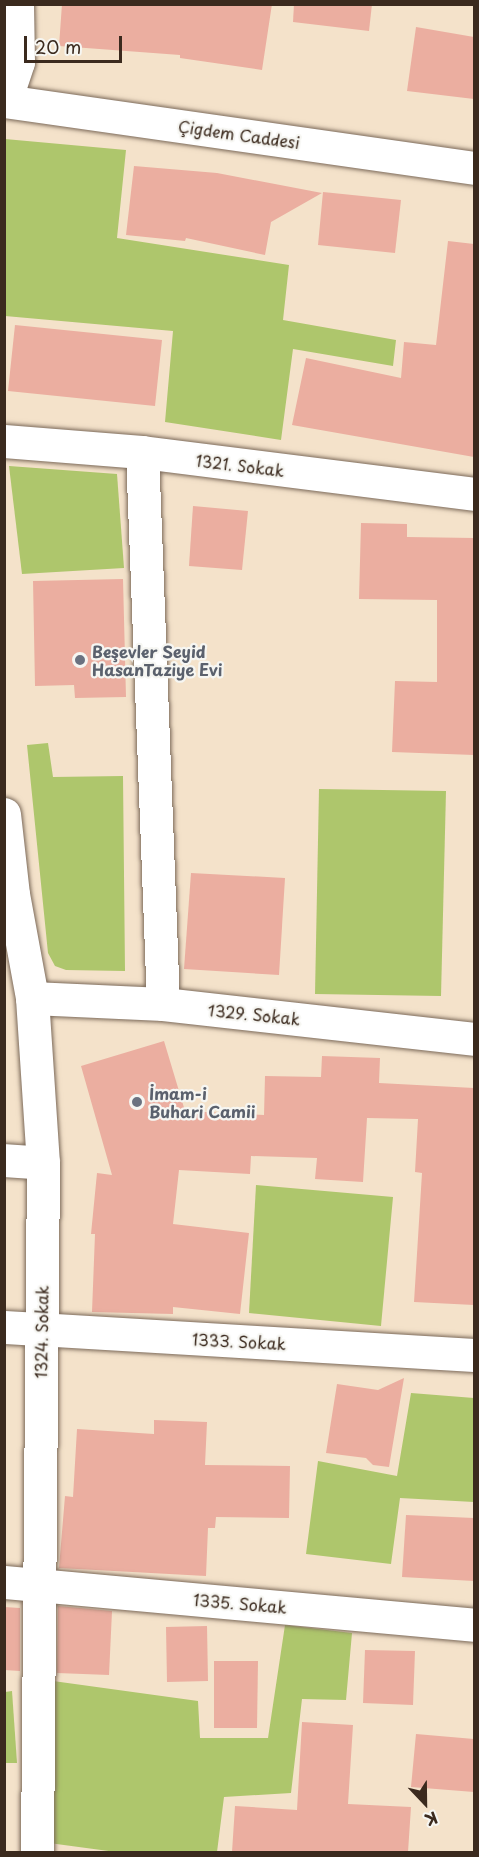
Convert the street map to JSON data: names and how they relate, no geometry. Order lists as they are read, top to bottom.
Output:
{
  "streets": {
    "street": [
      "Çigdem Caddesi",
      "1321. Sokak",
      "1329. Sokak",
      "1324. Sokak",
      "1333. Sokak",
      "1335. Sokak"
    ]
  },
  "crossings": [
    ["1329. Sokak", "1324. Sokak"],
    ["1324. Sokak", "1333. Sokak"],
    ["1324. Sokak", "1335. Sokak"]
  ],
  "places": ["Beşevler Seyid HasanTaziye Evi", "İmam-i Buhari Camii"],
  "scale_bar": "20 m",
  "north": "bottom"
}
